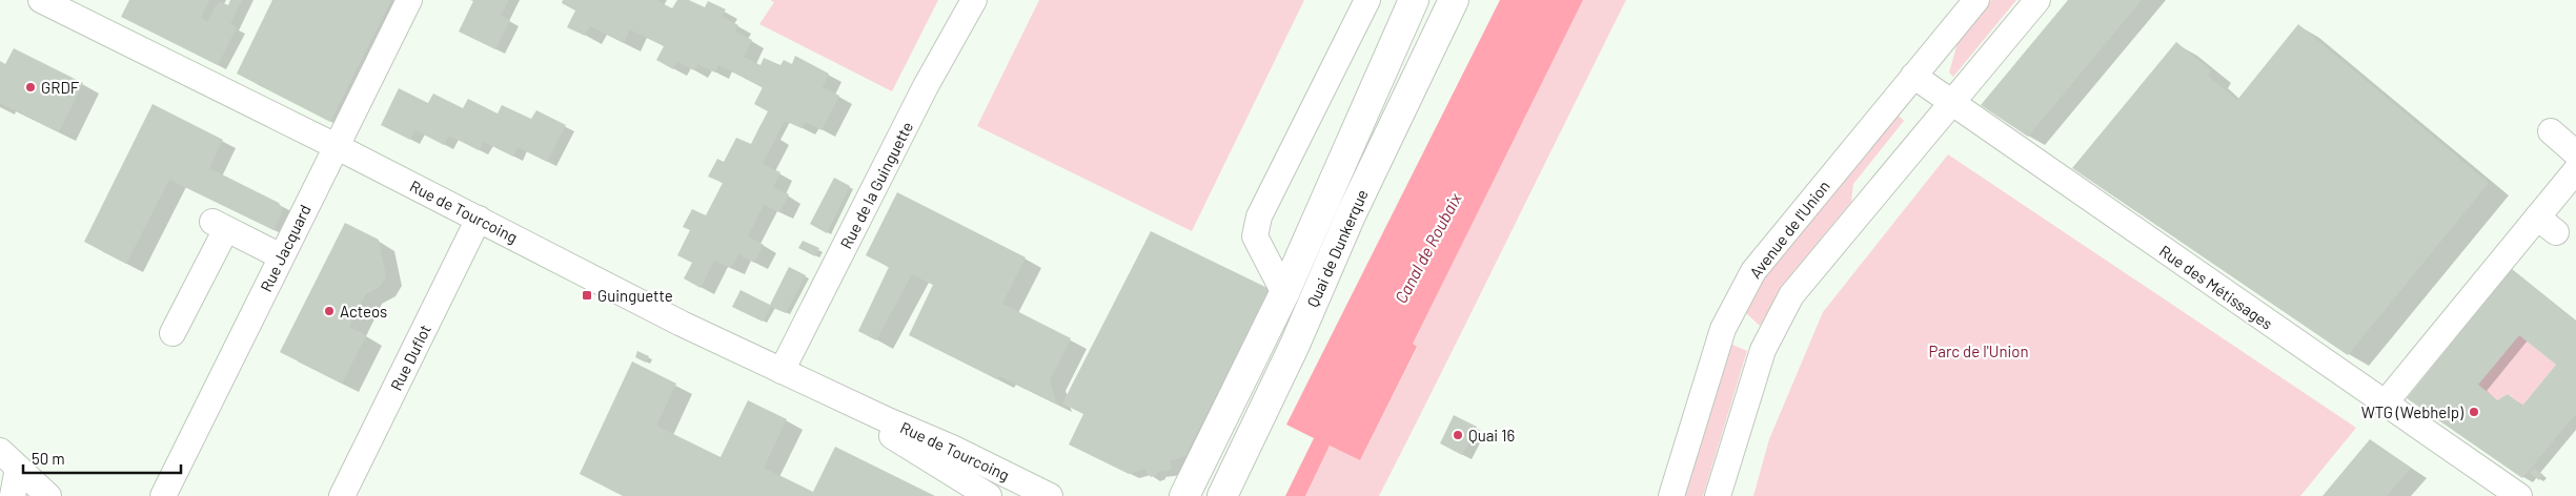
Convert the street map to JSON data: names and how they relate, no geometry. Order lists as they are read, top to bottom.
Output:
{
  "streets": {
    "main road": ["Quai de Dunkerque"],
    "street": [
      "Rue de la Guinguette",
      "Rue de Tourcoing",
      "Avenue de l'Union",
      "Rue Jacquard",
      "Rue des Métissages",
      "Rue Duflot"
    ]
  },
  "crossings": [
    ["Rue de la Guinguette", "Rue de Tourcoing"],
    ["Rue de Tourcoing", "Rue Jacquard"],
    ["Rue de Tourcoing", "Rue Duflot"],
    ["Avenue de l'Union", "Rue des Métissages"]
  ],
  "water": ["Canal de Roubaix"],
  "parks": ["Parc de l'Union"],
  "places": {
    "other": [
      "GRDF",
      "Acteos",
      "WTG (Webhelp)",
      "Quai 16"
    ],
    "transit": ["Guinguette"]
  },
  "scale_bar": "50 m"
}
